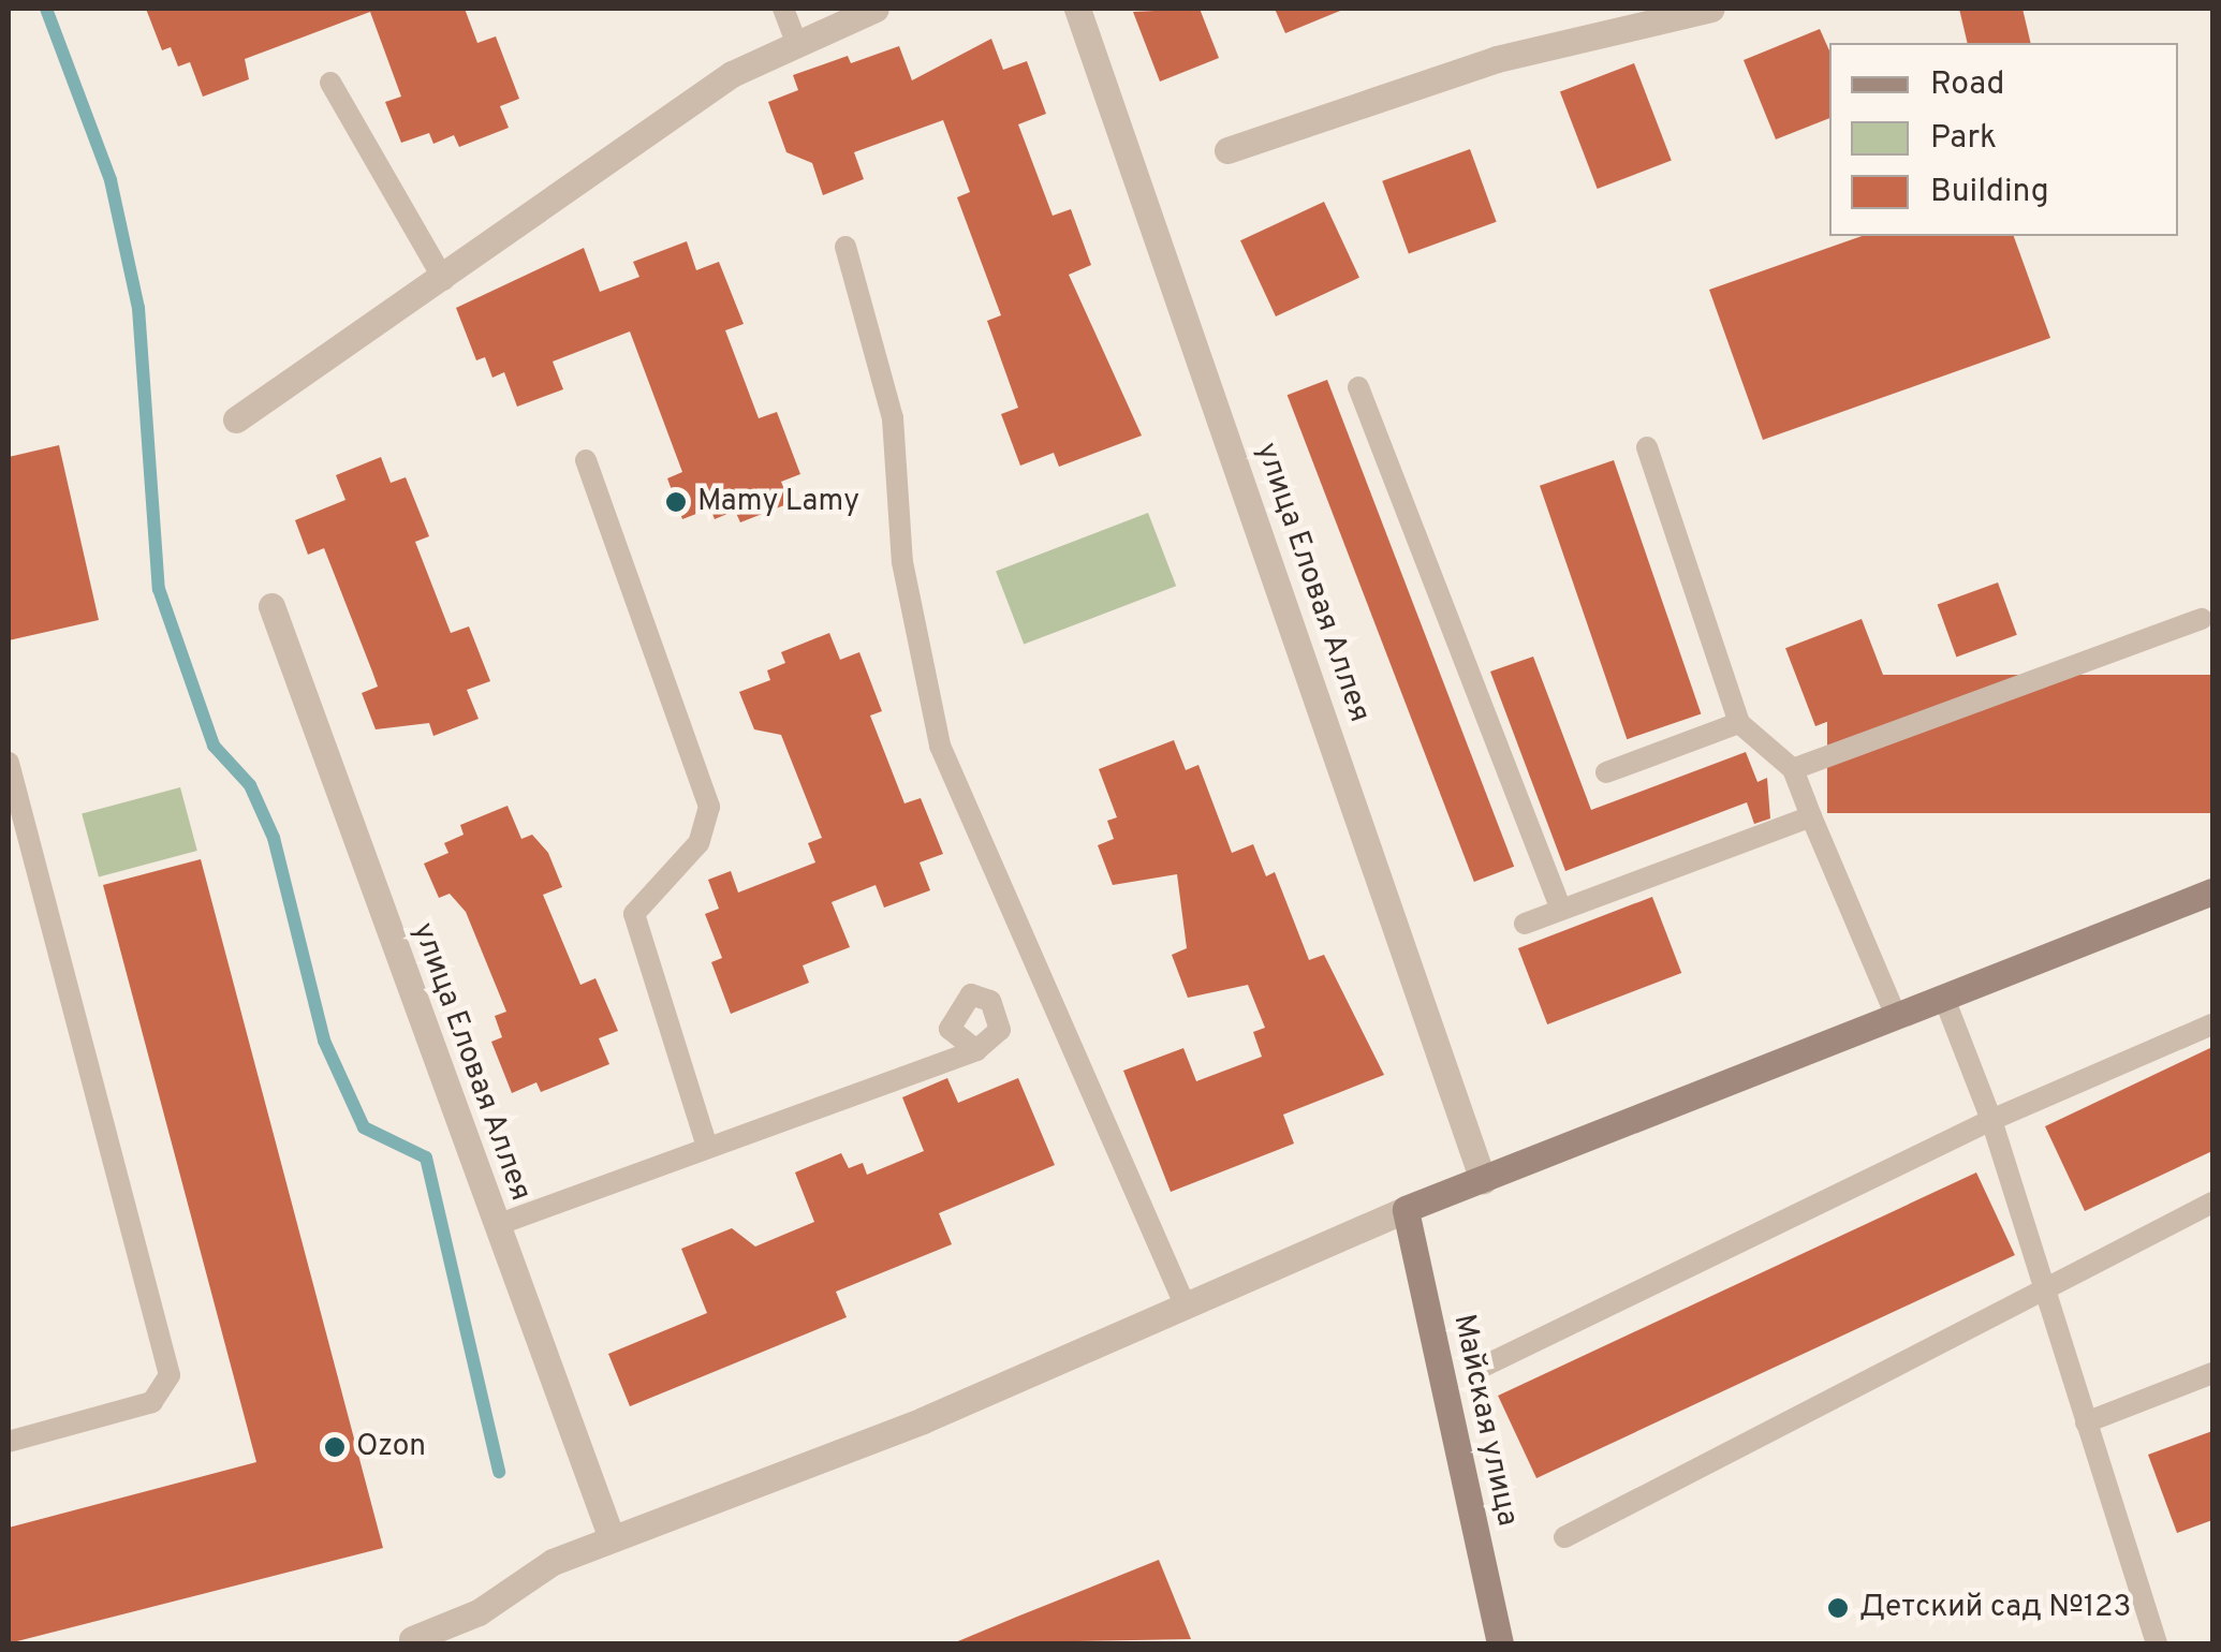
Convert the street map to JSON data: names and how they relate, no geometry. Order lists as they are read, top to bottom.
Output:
{
  "streets": {
    "street": ["улица Еловая Аллея", "Майская улица"]
  },
  "places": ["Mamy Lamy", "Ozon", "Детский сад №123"],
  "legend": ["Road", "Park", "Building"]
}
